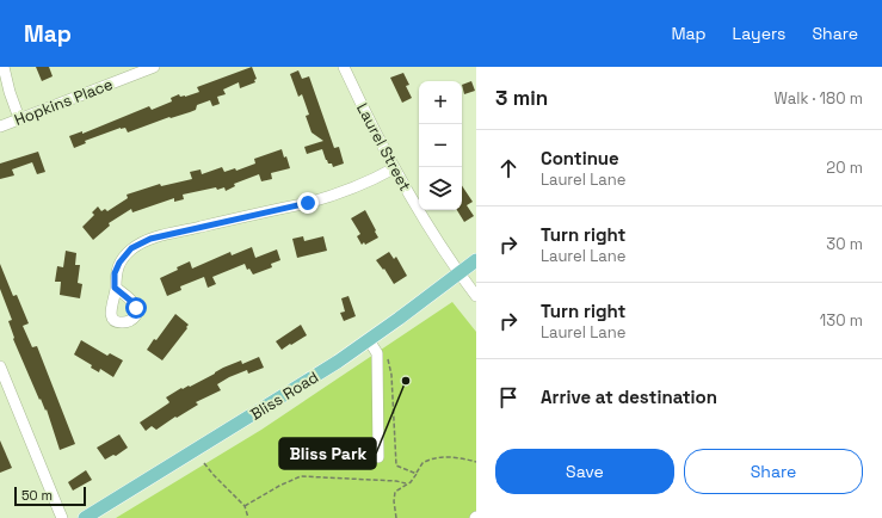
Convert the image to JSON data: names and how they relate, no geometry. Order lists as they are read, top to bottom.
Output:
{
  "streets": {
    "main road": ["Bliss Road"],
    "street": ["Hopkins Place", "Laurel Street"]
  },
  "crossings": [
    ["Laurel Street", "Bliss Road"]
  ],
  "places": ["Bliss Park"],
  "scale_bar": "50 m",
  "page": {
    "header": "Map",
    "nav": ["Map", "Layers", "Share"],
    "heading": ["3 min", "Walk · 180 m"],
    "map_buttons": ["+", "−"],
    "list": [
      ["Continue", "Laurel Lane", "20 m"],
      ["Turn right", "Laurel Lane", "30 m"],
      ["Turn right", "Laurel Lane", "130 m"],
      "Arrive at destination"
    ],
    "buttons": ["Save", "Share"],
    "scale": "50 m"
  }
}
